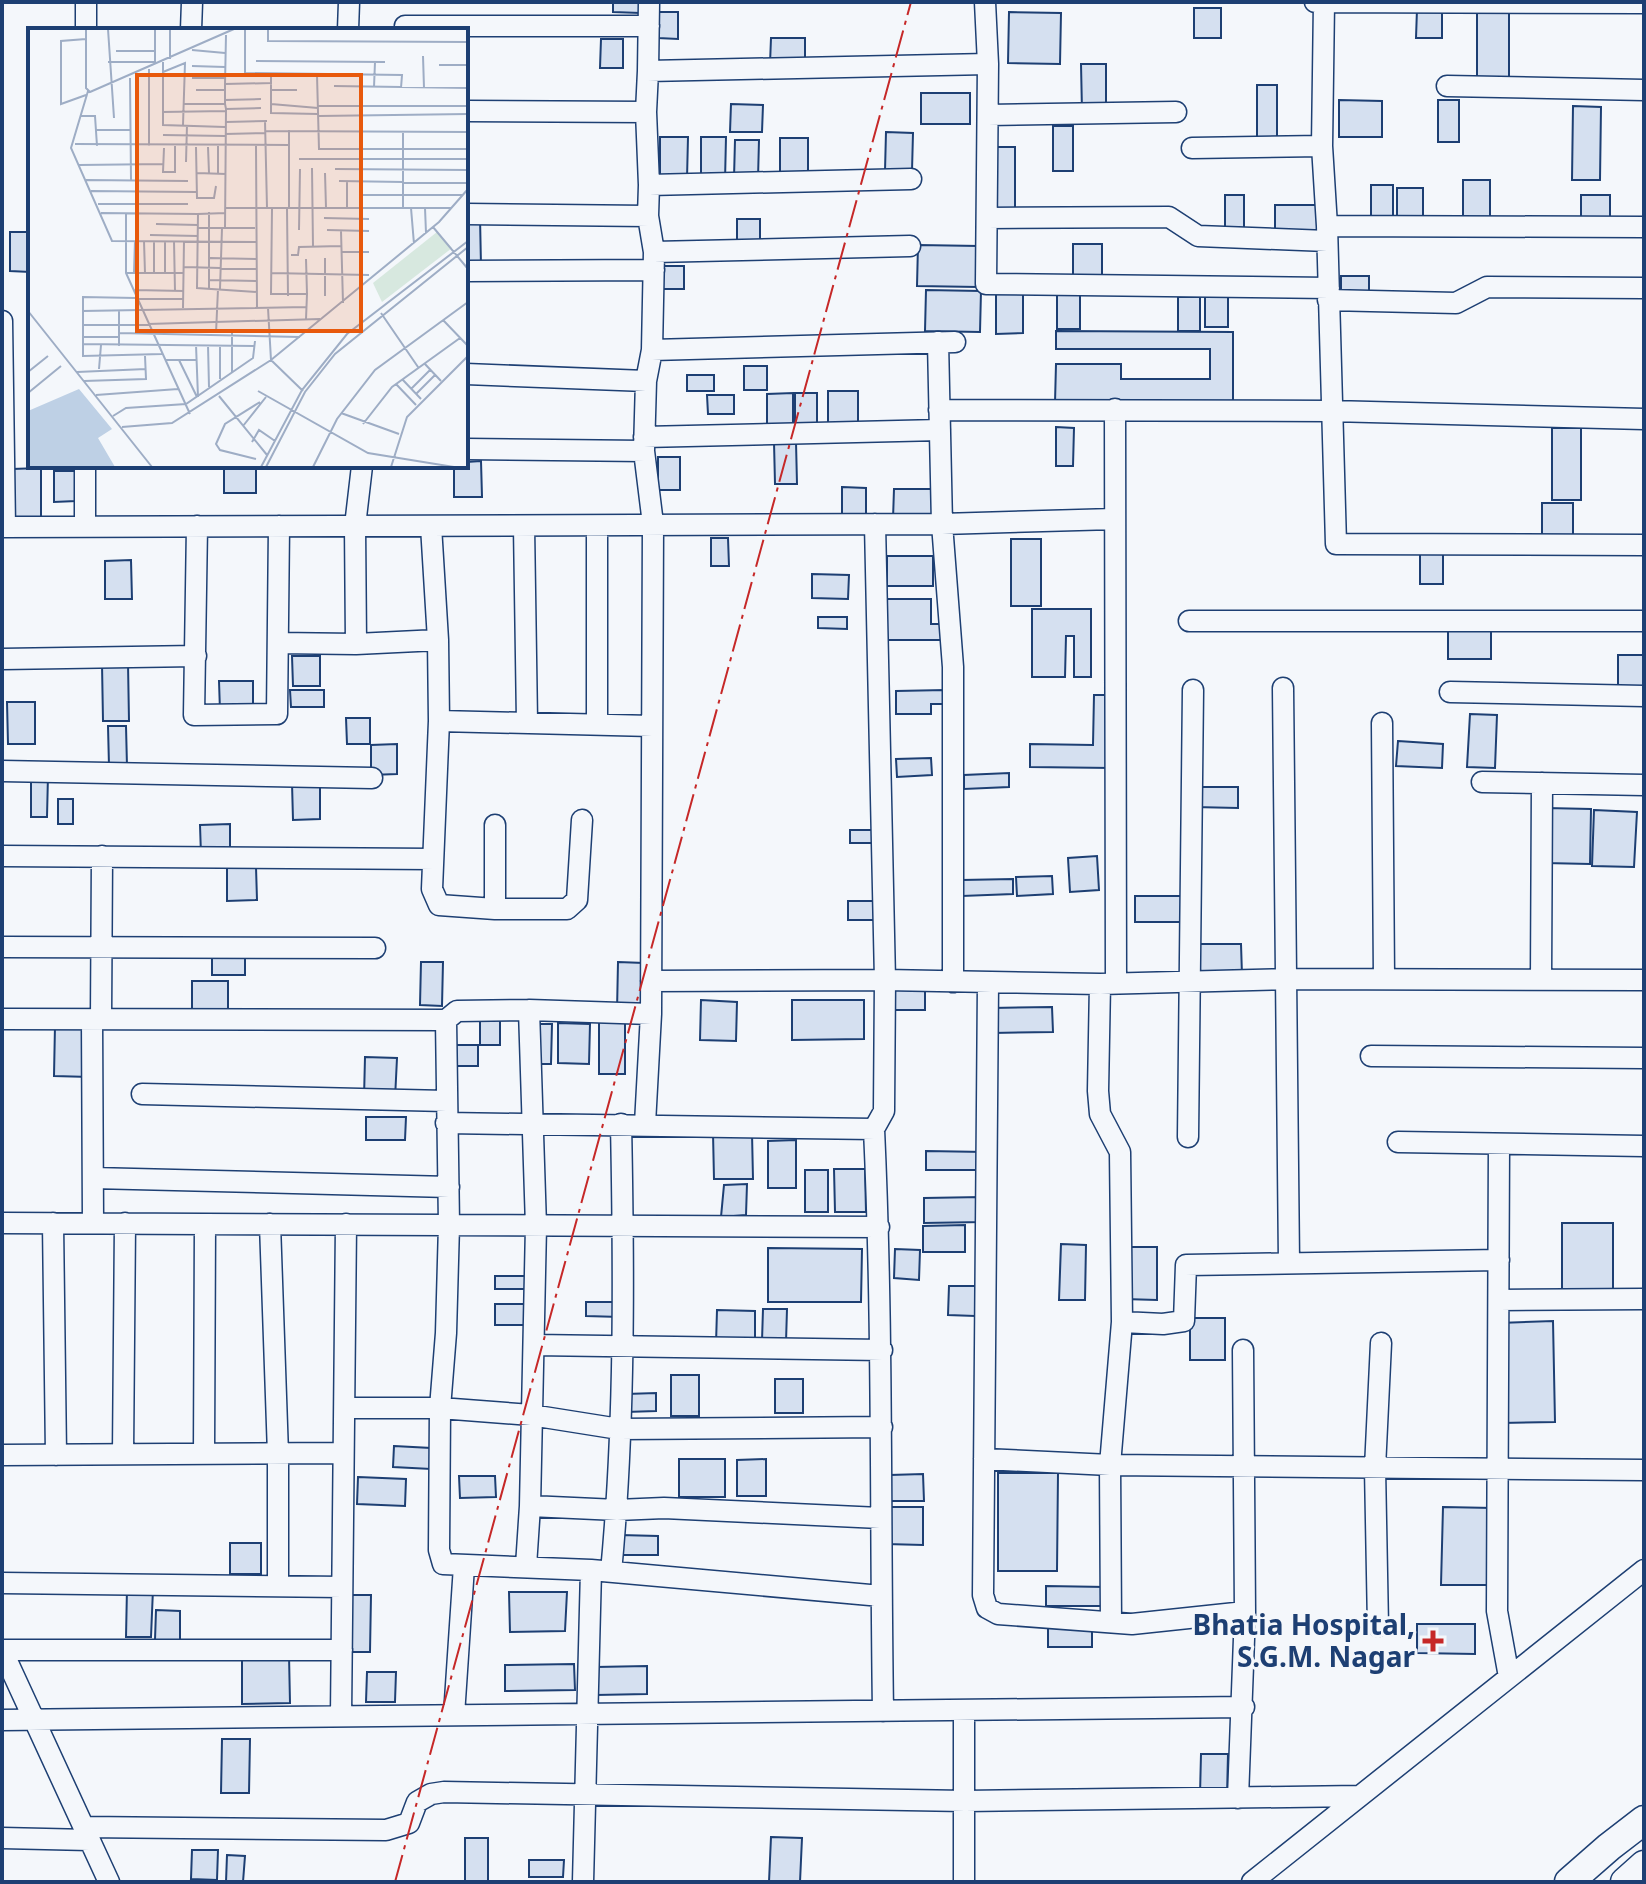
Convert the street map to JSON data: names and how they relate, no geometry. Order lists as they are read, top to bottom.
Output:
{
  "places": {
    "health": ["Bhatia Hospital, S.G.M. Nagar"]
  }
}
